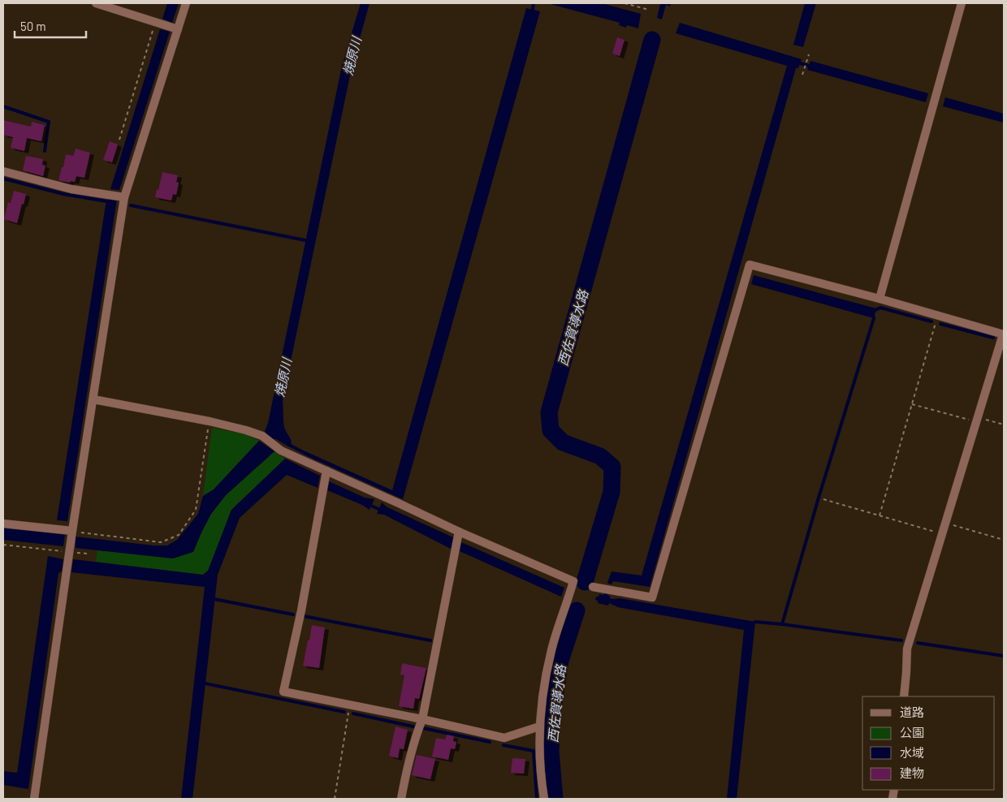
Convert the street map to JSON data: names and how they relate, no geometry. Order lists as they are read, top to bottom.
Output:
{
  "water": ["焼原川", "西佐賀導水路"],
  "legend": [
    "道路",
    "公園",
    "水域",
    "建物"
  ],
  "scale_bar": "50 m"
}
